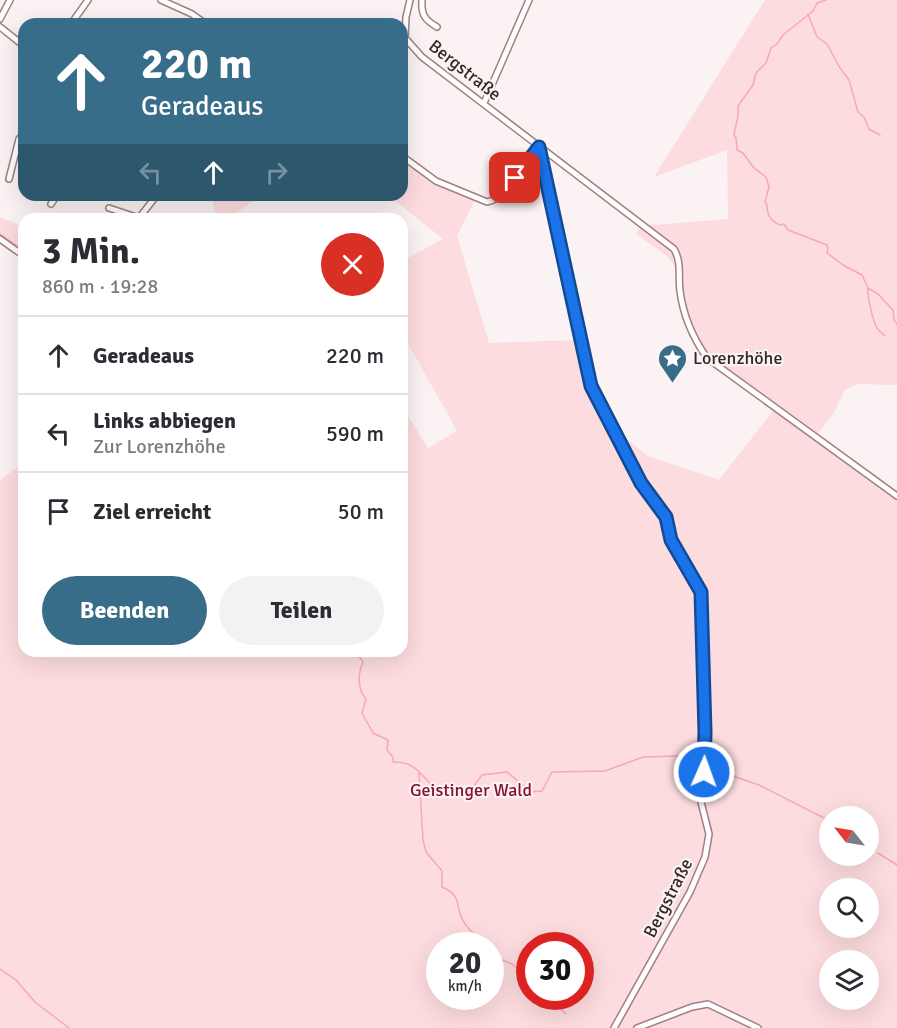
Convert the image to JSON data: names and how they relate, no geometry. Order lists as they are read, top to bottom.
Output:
{
  "streets": {
    "street": ["Bergstraße"]
  },
  "parks": ["Geistinger Wald"],
  "places": {
    "place": ["Lorenzhöhe"]
  },
  "north": "top left",
  "page": {
    "turn": ["220 m", "Geradeaus"],
    "heading": ["3 Min.", "860 m · 19:28"],
    "list": [
      {
        "name": "Geradeaus",
        "value": "220 m"
      },
      {
        "name": "Links abbiegen",
        "note": "Zur Lorenzhöhe",
        "value": "590 m"
      },
      {
        "name": "Ziel erreicht",
        "value": "50 m"
      }
    ],
    "buttons": ["Beenden", "Teilen"],
    "speed": "20 km/h",
    "limit": "30"
  }
}
